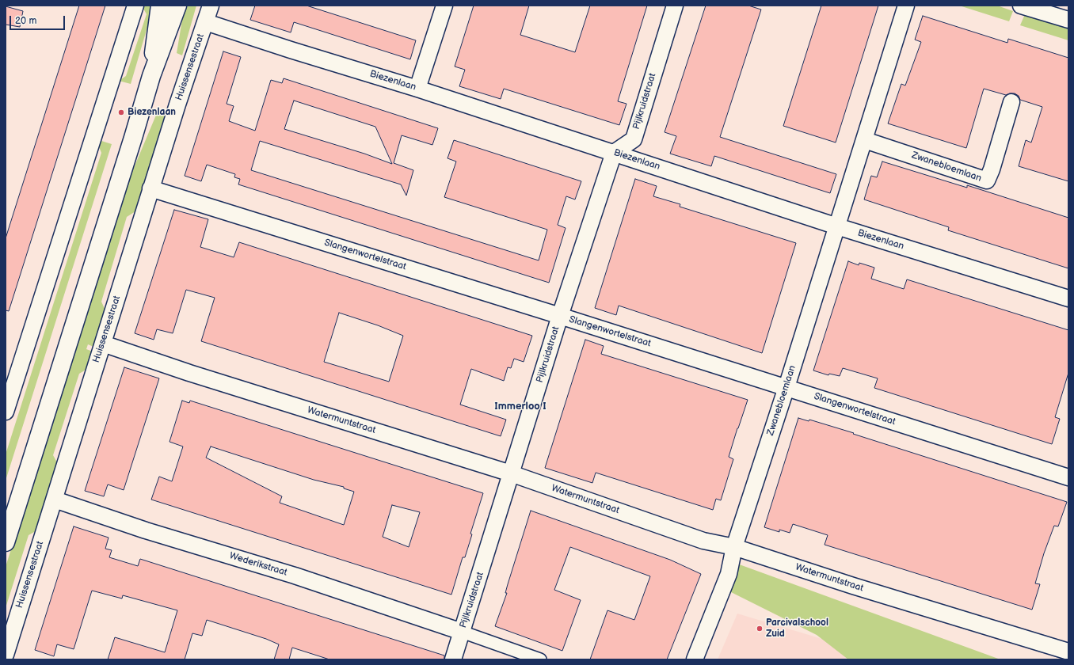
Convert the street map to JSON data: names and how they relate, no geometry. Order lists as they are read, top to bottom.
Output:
{
  "streets": {
    "street": [
      "Huissensestraat",
      "Biezenlaan",
      "Pijlkruidstraat",
      "Zwanebloemlaan",
      "Slangenwortelstraat",
      "Watermuntstraat",
      "Wederikstraat"
    ]
  },
  "crossings": [
    ["Huissensestraat", "Biezenlaan"],
    ["Huissensestraat", "Slangenwortelstraat"],
    ["Huissensestraat", "Watermuntstraat"],
    ["Huissensestraat", "Wederikstraat"],
    ["Biezenlaan", "Pijlkruidstraat"],
    ["Biezenlaan", "Zwanebloemlaan"],
    ["Pijlkruidstraat", "Slangenwortelstraat"],
    ["Pijlkruidstraat", "Watermuntstraat"],
    ["Pijlkruidstraat", "Wederikstraat"],
    ["Zwanebloemlaan", "Slangenwortelstraat"],
    ["Zwanebloemlaan", "Watermuntstraat"]
  ],
  "districts": ["Immerloo I"],
  "places": ["Biezenlaan", "Parcivalschool Zuid"],
  "scale_bar": "20 m"
}
